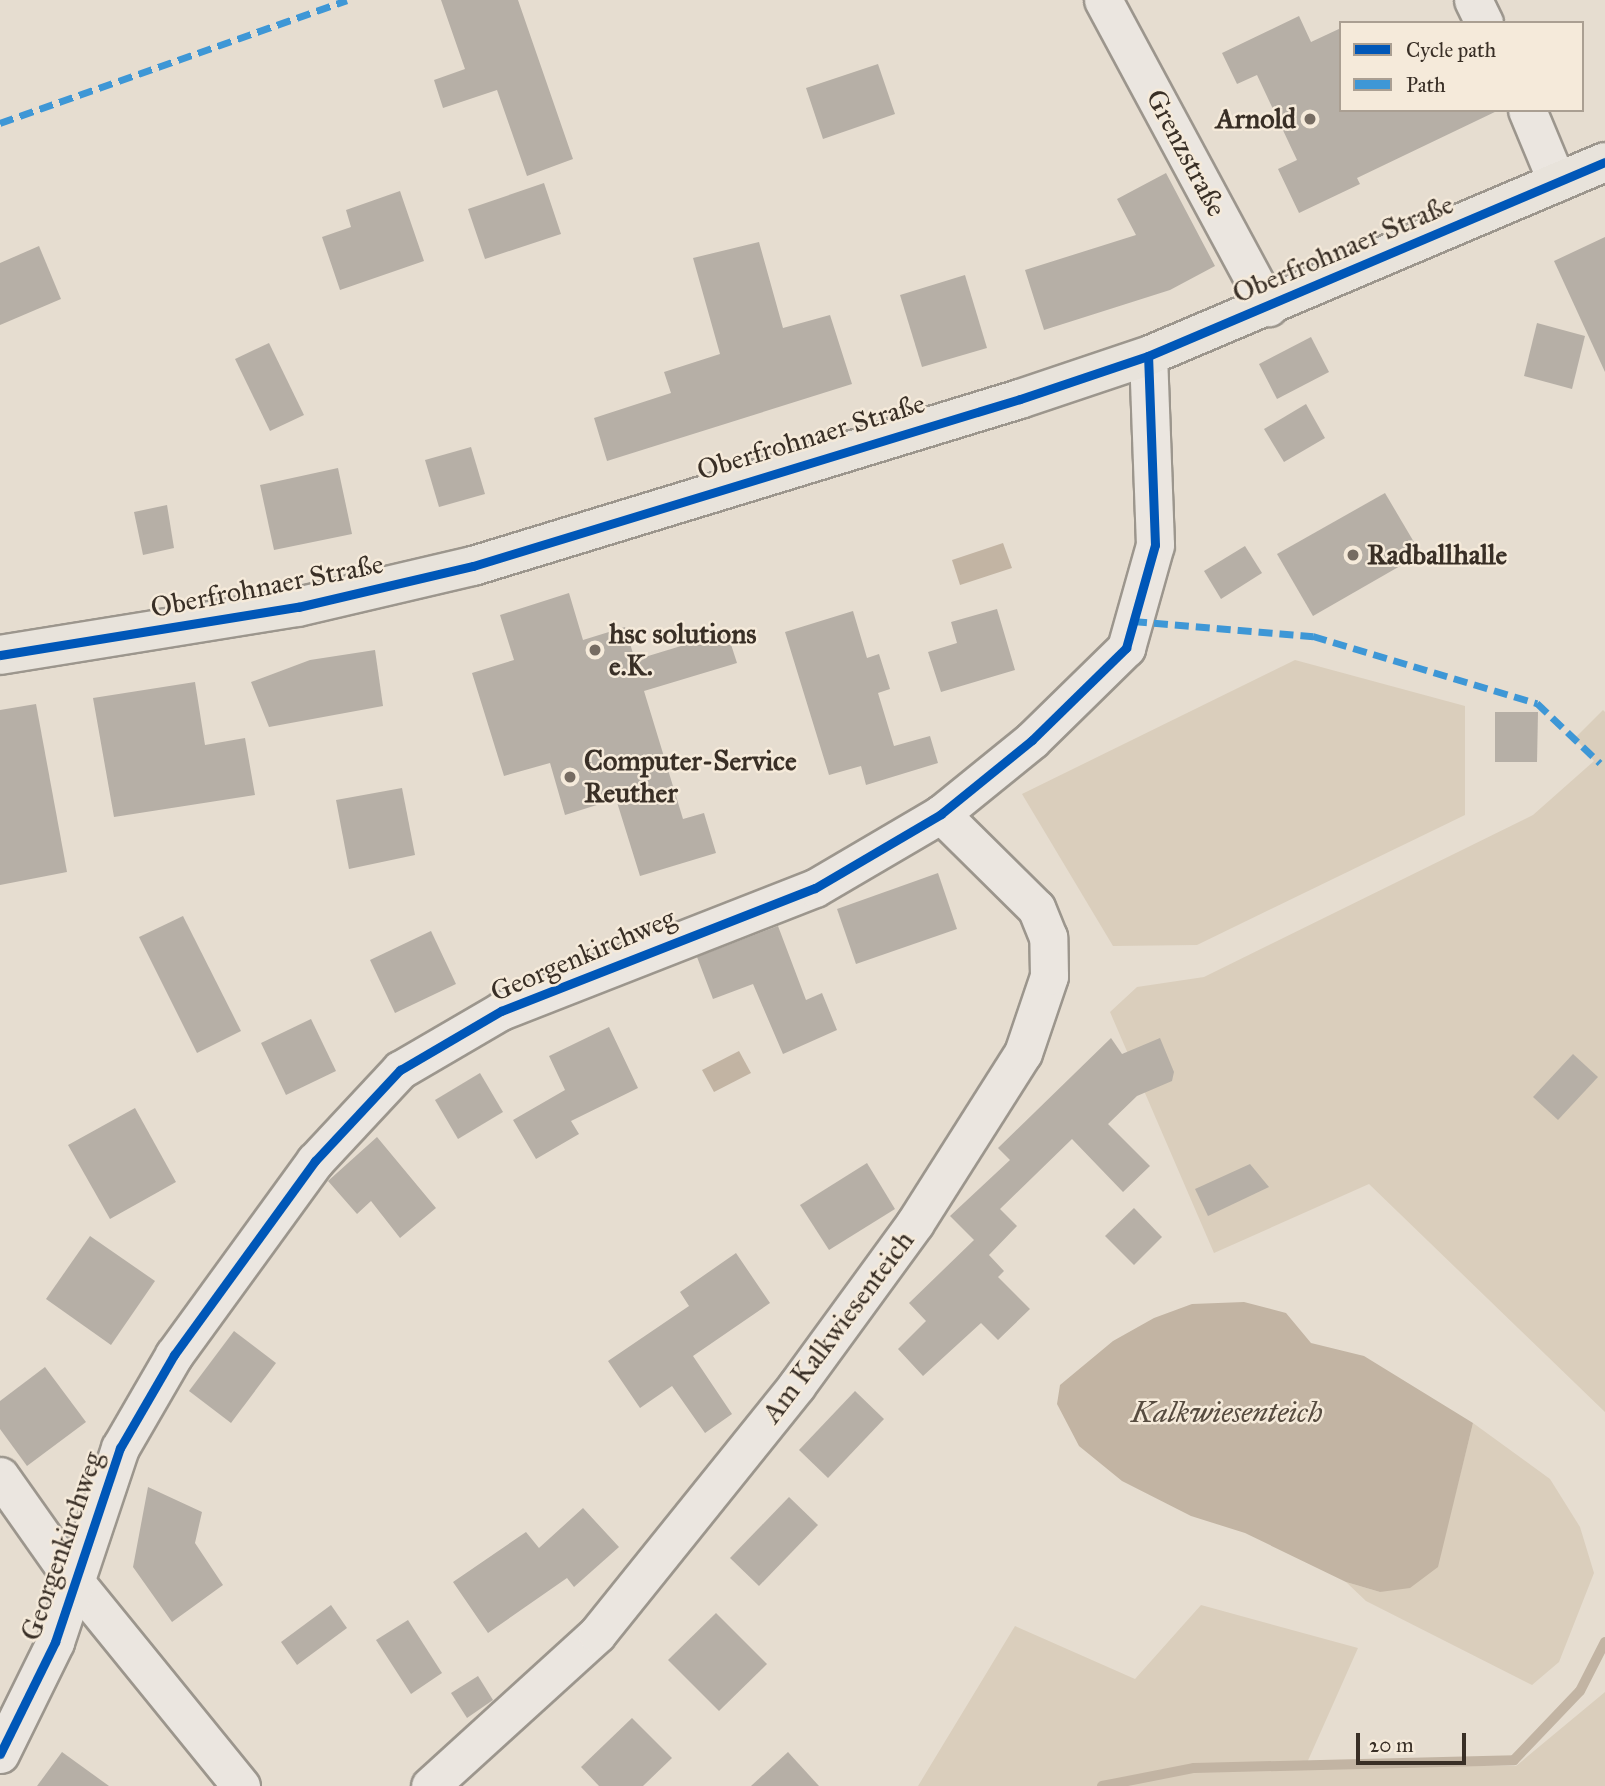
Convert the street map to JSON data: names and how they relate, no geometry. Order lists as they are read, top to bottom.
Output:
{
  "streets": {
    "main road": ["Oberfrohnaer Straße"],
    "street": ["Grenzstraße", "Georgenkirchweg", "Am Kalkwiesenteich"]
  },
  "crossings": [
    ["Grenzstraße", "Oberfrohnaer Straße"],
    ["Oberfrohnaer Straße", "Georgenkirchweg"],
    ["Georgenkirchweg", "Am Kalkwiesenteich"]
  ],
  "water": ["Kalkwiesenteich"],
  "places": [
    "Arnold",
    "Radballhalle",
    "hsc solutions e.K.",
    "Computer-Service Reuther"
  ],
  "legend": ["Cycle path", "Path"],
  "scale_bar": "20 m"
}
